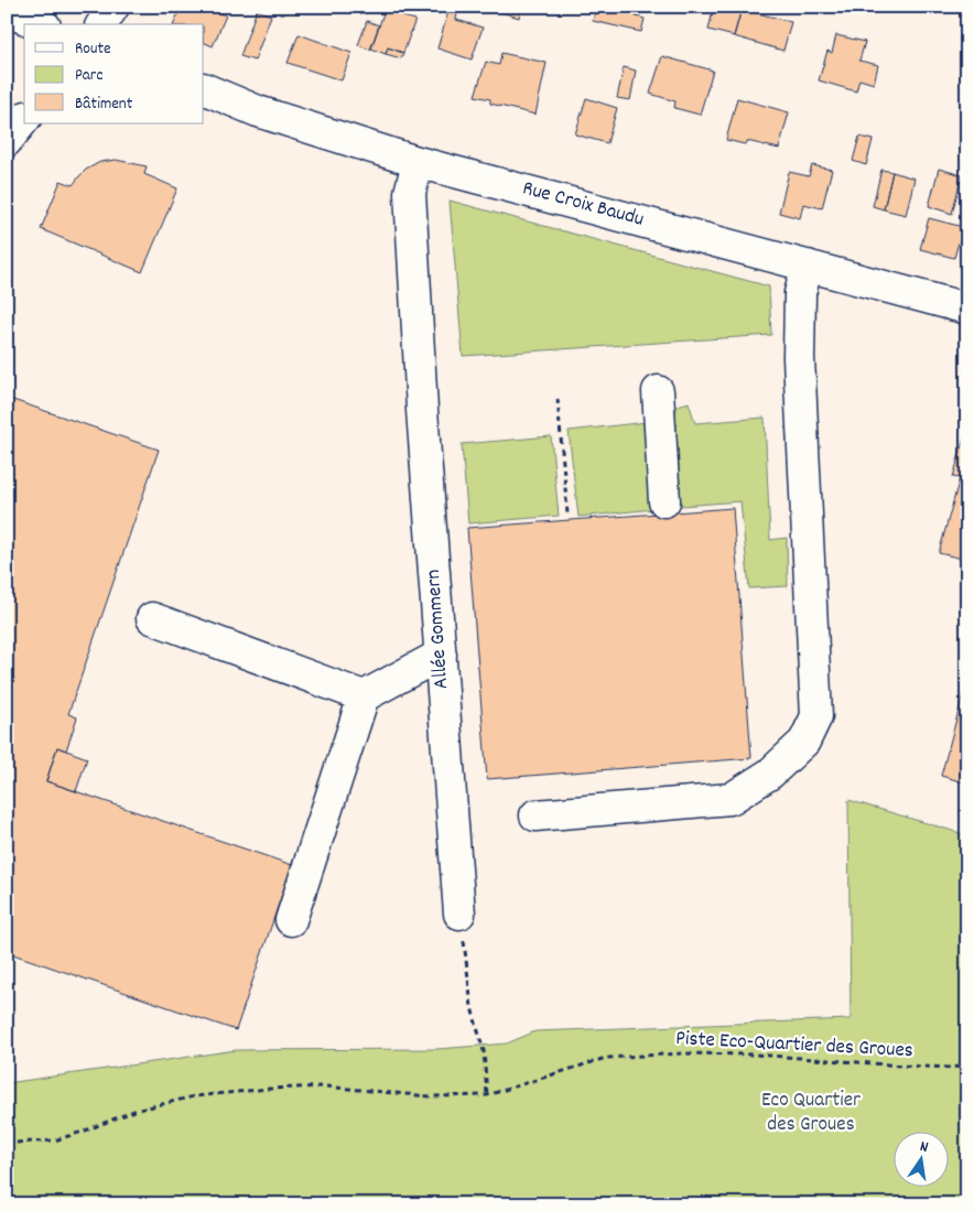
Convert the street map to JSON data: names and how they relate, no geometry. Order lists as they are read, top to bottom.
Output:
{
  "streets": {
    "street": ["Rue Croix Baudu", "Allée Gommern"],
    "path": ["Piste Eco-Quartier des Groues"]
  },
  "crossings": [
    ["Rue Croix Baudu", "Allée Gommern"]
  ],
  "parks": ["Eco Quartier des Groues"],
  "legend": ["Route", "Parc", "Bâtiment"],
  "north": "top"
}
